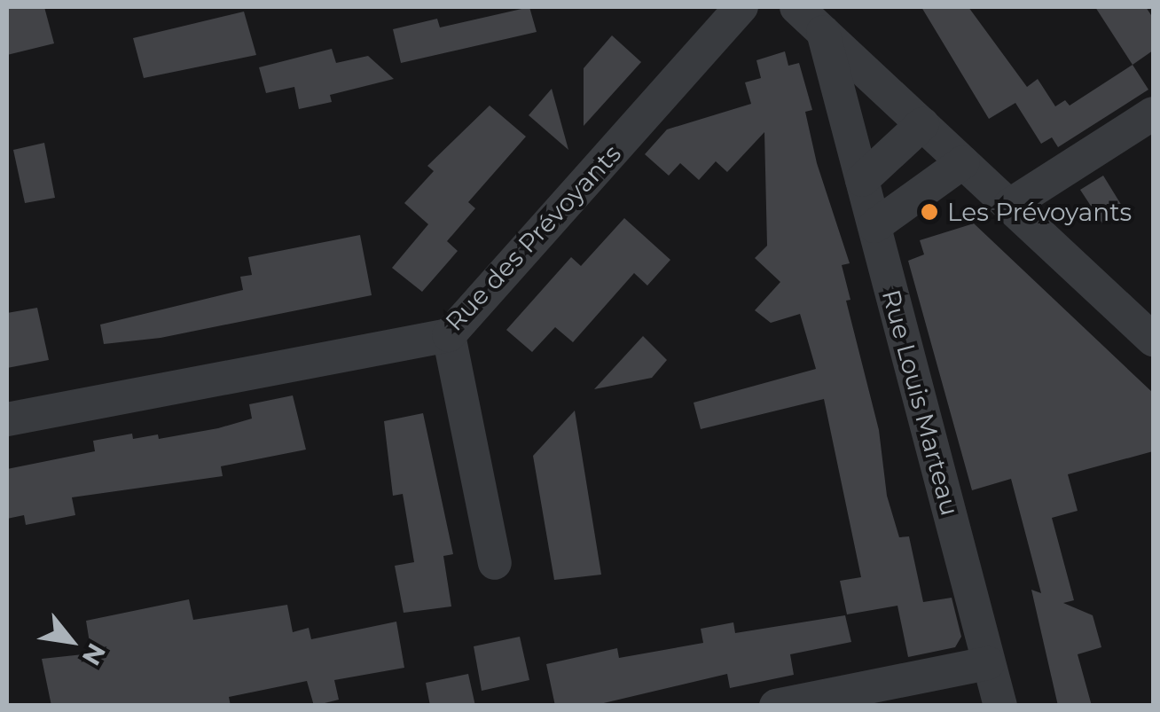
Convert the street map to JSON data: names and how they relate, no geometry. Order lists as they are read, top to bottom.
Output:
{
  "streets": {
    "street": ["Rue des Prévoyants", "Rue Louis Marteau"]
  },
  "places": ["Les Prévoyants"],
  "north": "bottom right"
}
